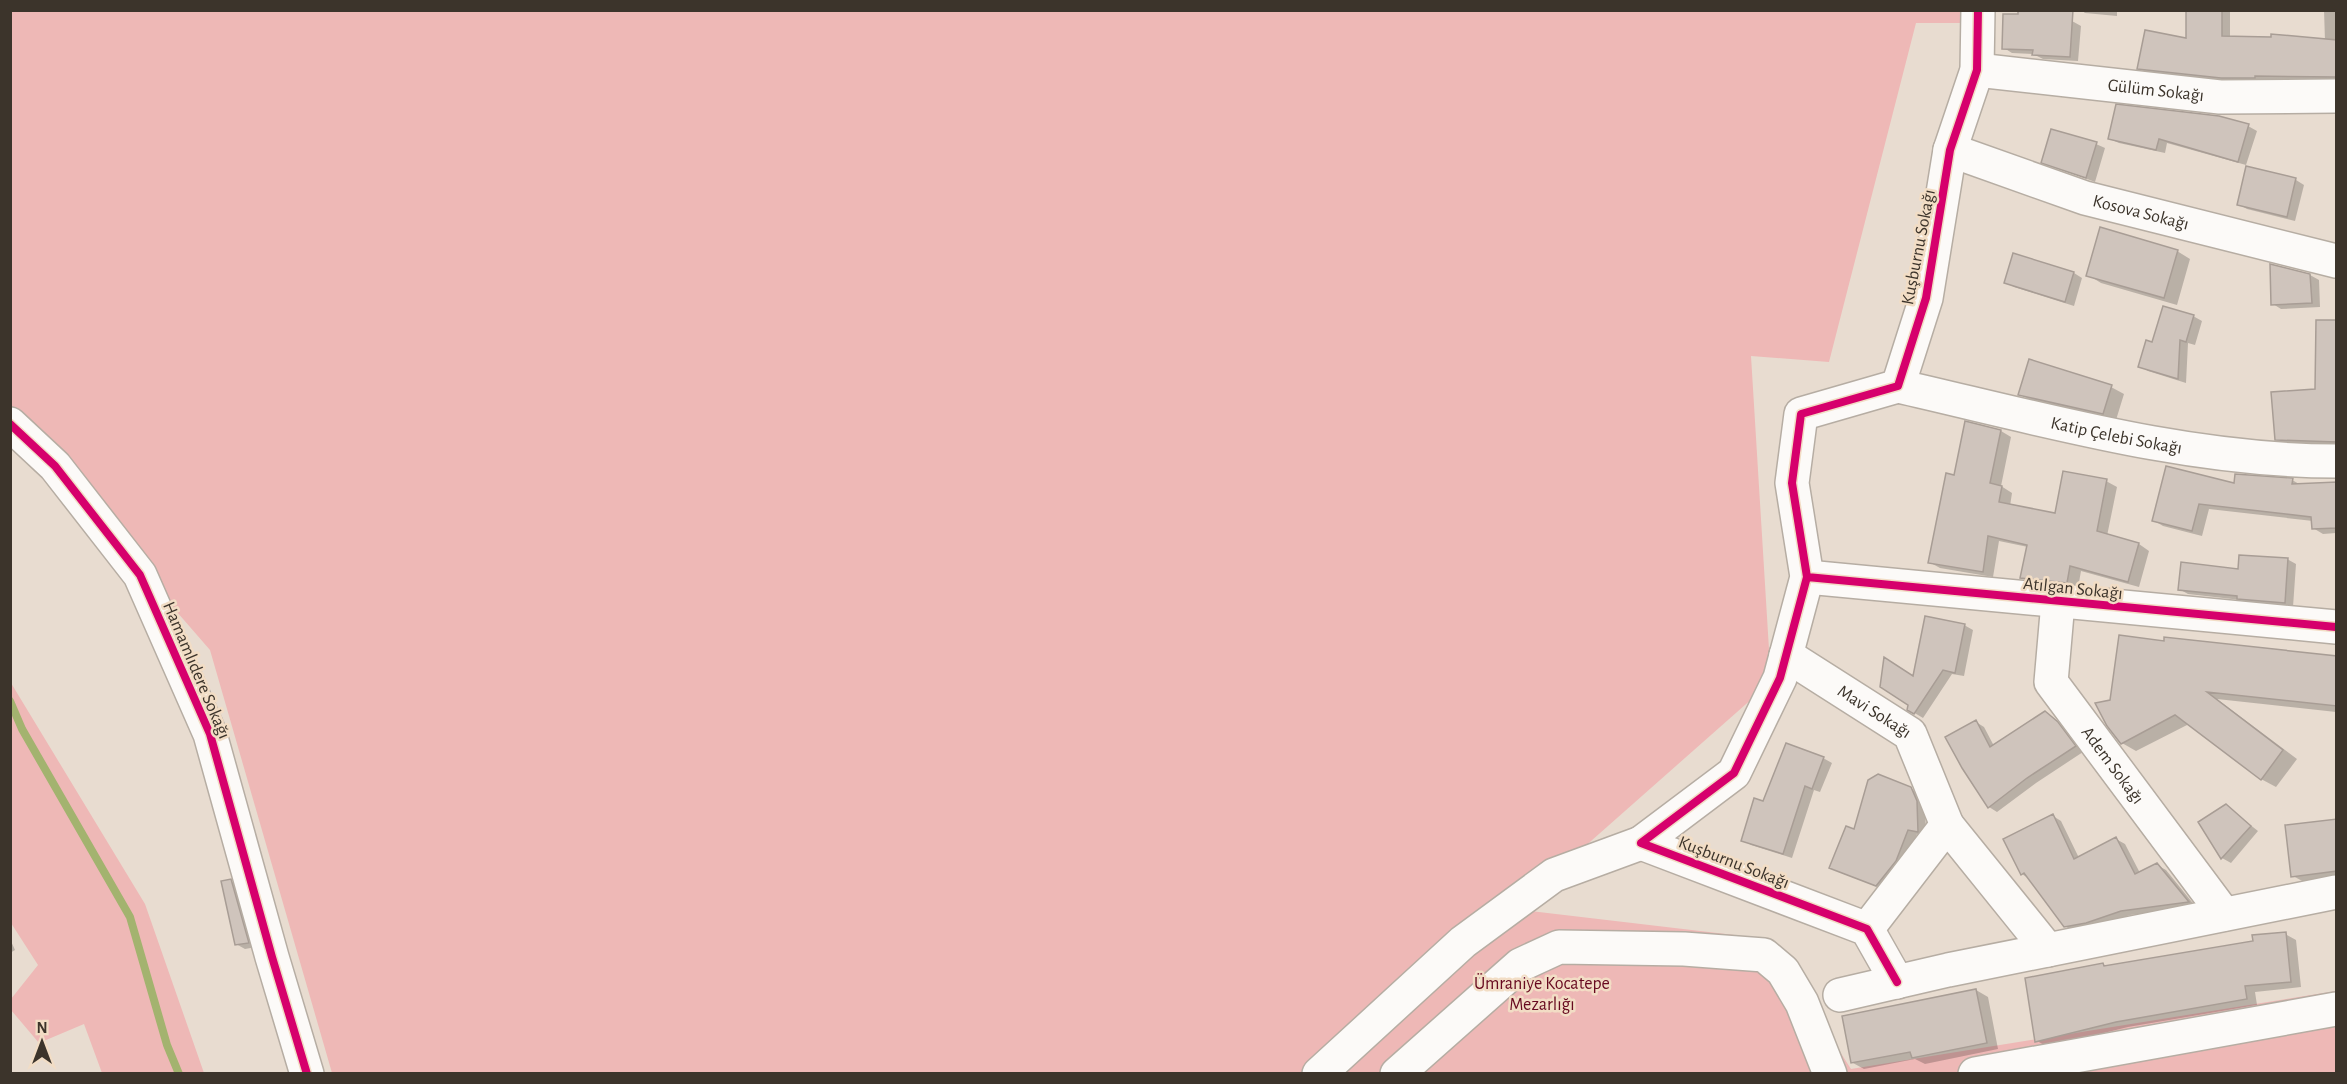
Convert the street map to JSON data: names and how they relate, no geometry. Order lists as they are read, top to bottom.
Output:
{
  "streets": {
    "street": [
      "Gülüm Sokağı",
      "Kosova Sokağı",
      "Kuşburnu Sokağı",
      "Katip Çelebi Sokağı",
      "Atılgan Sokağı",
      "Hamamlıdere Sokağı",
      "Mavi Sokağı",
      "Adem Sokağı"
    ]
  },
  "crossings": [
    ["Gülüm Sokağı", "Kuşburnu Sokağı"],
    ["Kosova Sokağı", "Kuşburnu Sokağı"],
    ["Kuşburnu Sokağı", "Katip Çelebi Sokağı"],
    ["Kuşburnu Sokağı", "Atılgan Sokağı"],
    ["Kuşburnu Sokağı", "Mavi Sokağı"],
    ["Atılgan Sokağı", "Adem Sokağı"]
  ],
  "parks": ["Ümraniye Kocatepe Mezarlığı"],
  "north": "top"
}
